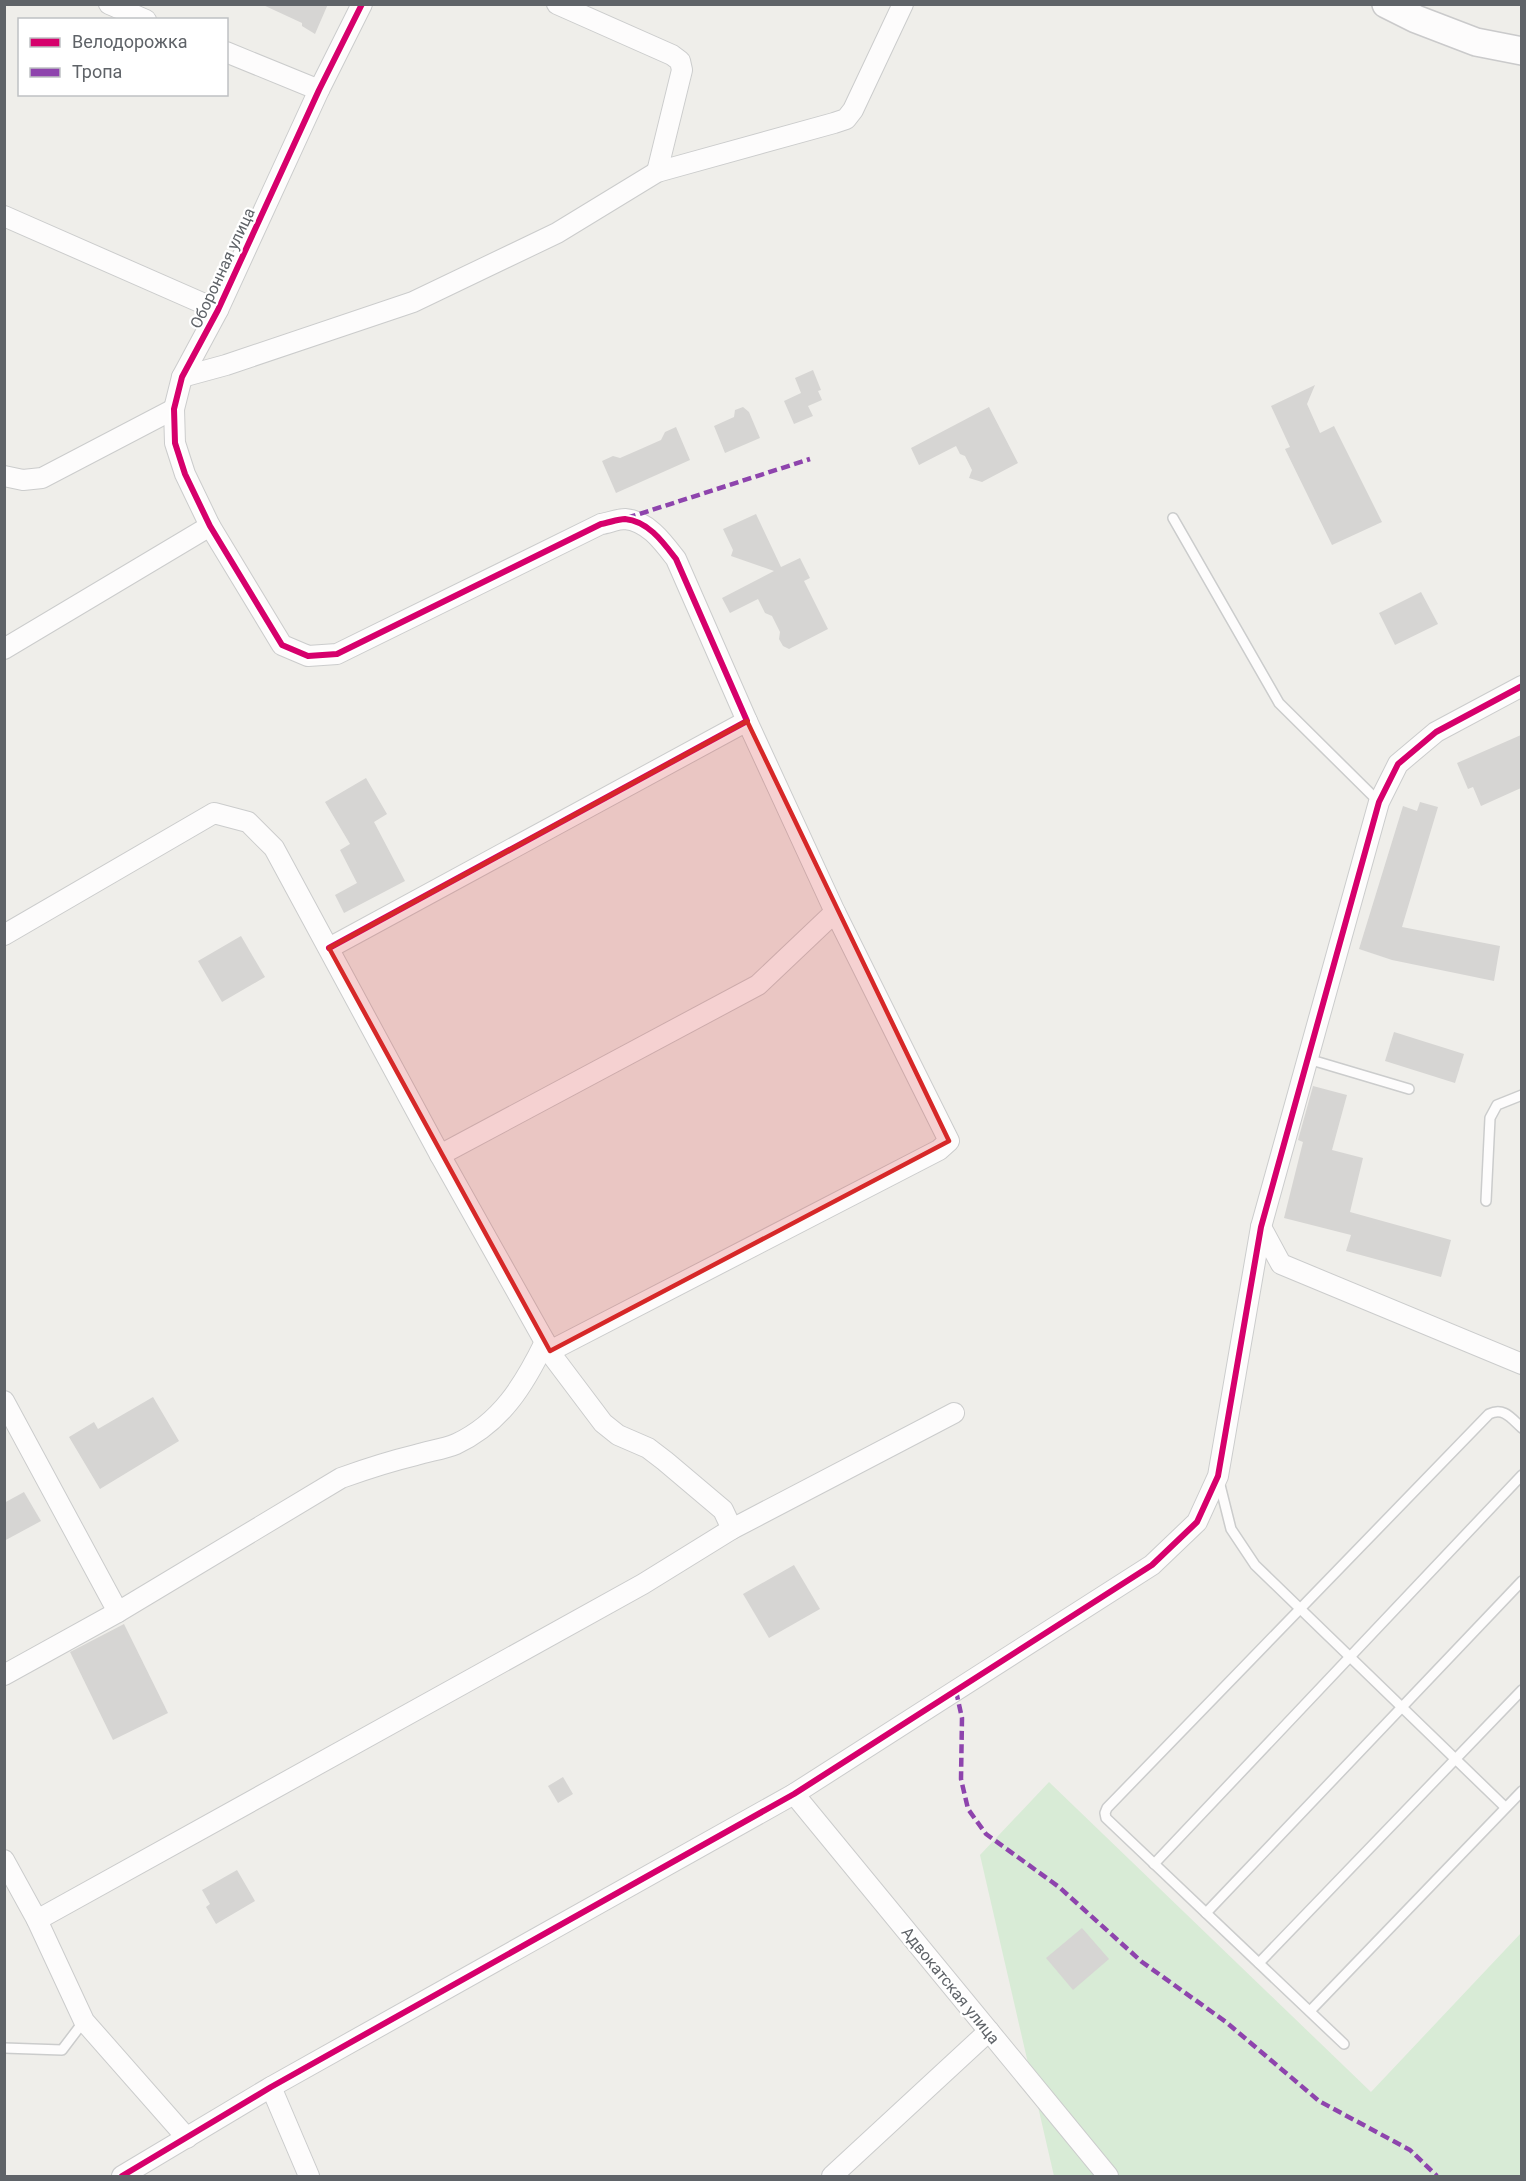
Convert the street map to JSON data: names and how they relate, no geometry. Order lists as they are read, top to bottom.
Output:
{
  "streets": {
    "street": ["Оборонная улица", "Адвокатская улица"]
  },
  "legend": ["Велодорожка", "Тропа"]
}
